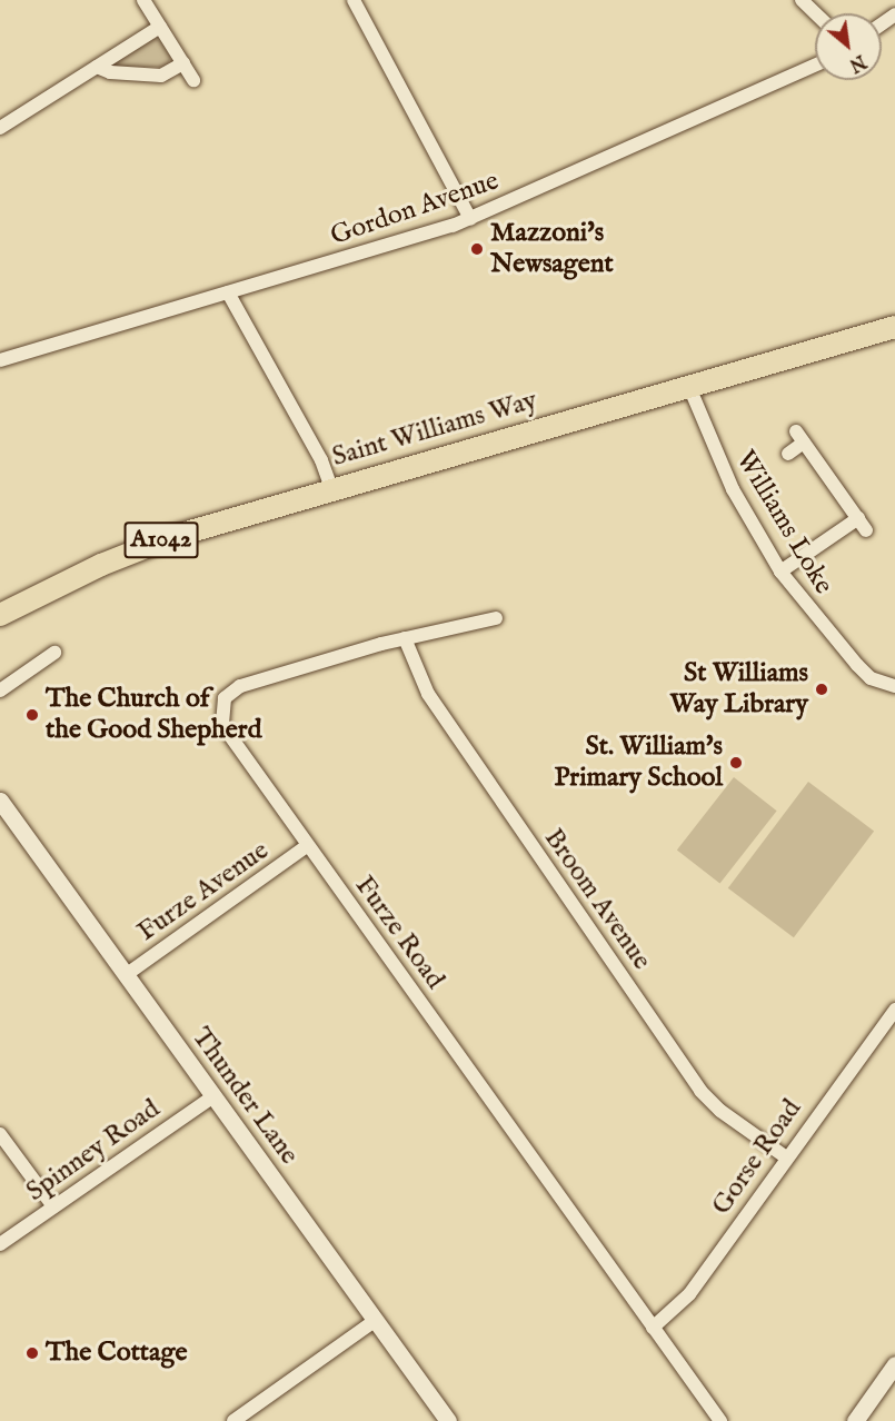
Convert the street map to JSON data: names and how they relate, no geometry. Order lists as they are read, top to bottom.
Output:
{
  "streets": {
    "highway": ["Saint Williams Way", "A1042"],
    "street": [
      "Gordon Avenue",
      "Williams Loke",
      "Furze Avenue",
      "Broom Avenue",
      "Furze Road",
      "Thunder Lane",
      "Spinney Road",
      "Gorse Road"
    ]
  },
  "crossings": [
    ["Saint Williams Way", "Williams Loke"],
    ["Furze Avenue", "Furze Road"],
    ["Furze Avenue", "Thunder Lane"],
    ["Broom Avenue", "Furze Road"],
    ["Broom Avenue", "Gorse Road"],
    ["Furze Road", "Gorse Road"],
    ["Thunder Lane", "Spinney Road"]
  ],
  "places": [
    "Mazzoni's Newsagent",
    "St Williams Way Library",
    "The Church of the Good Shepherd",
    "St. William's Primary School",
    "The Cottage"
  ],
  "north": "bottom right"
}
